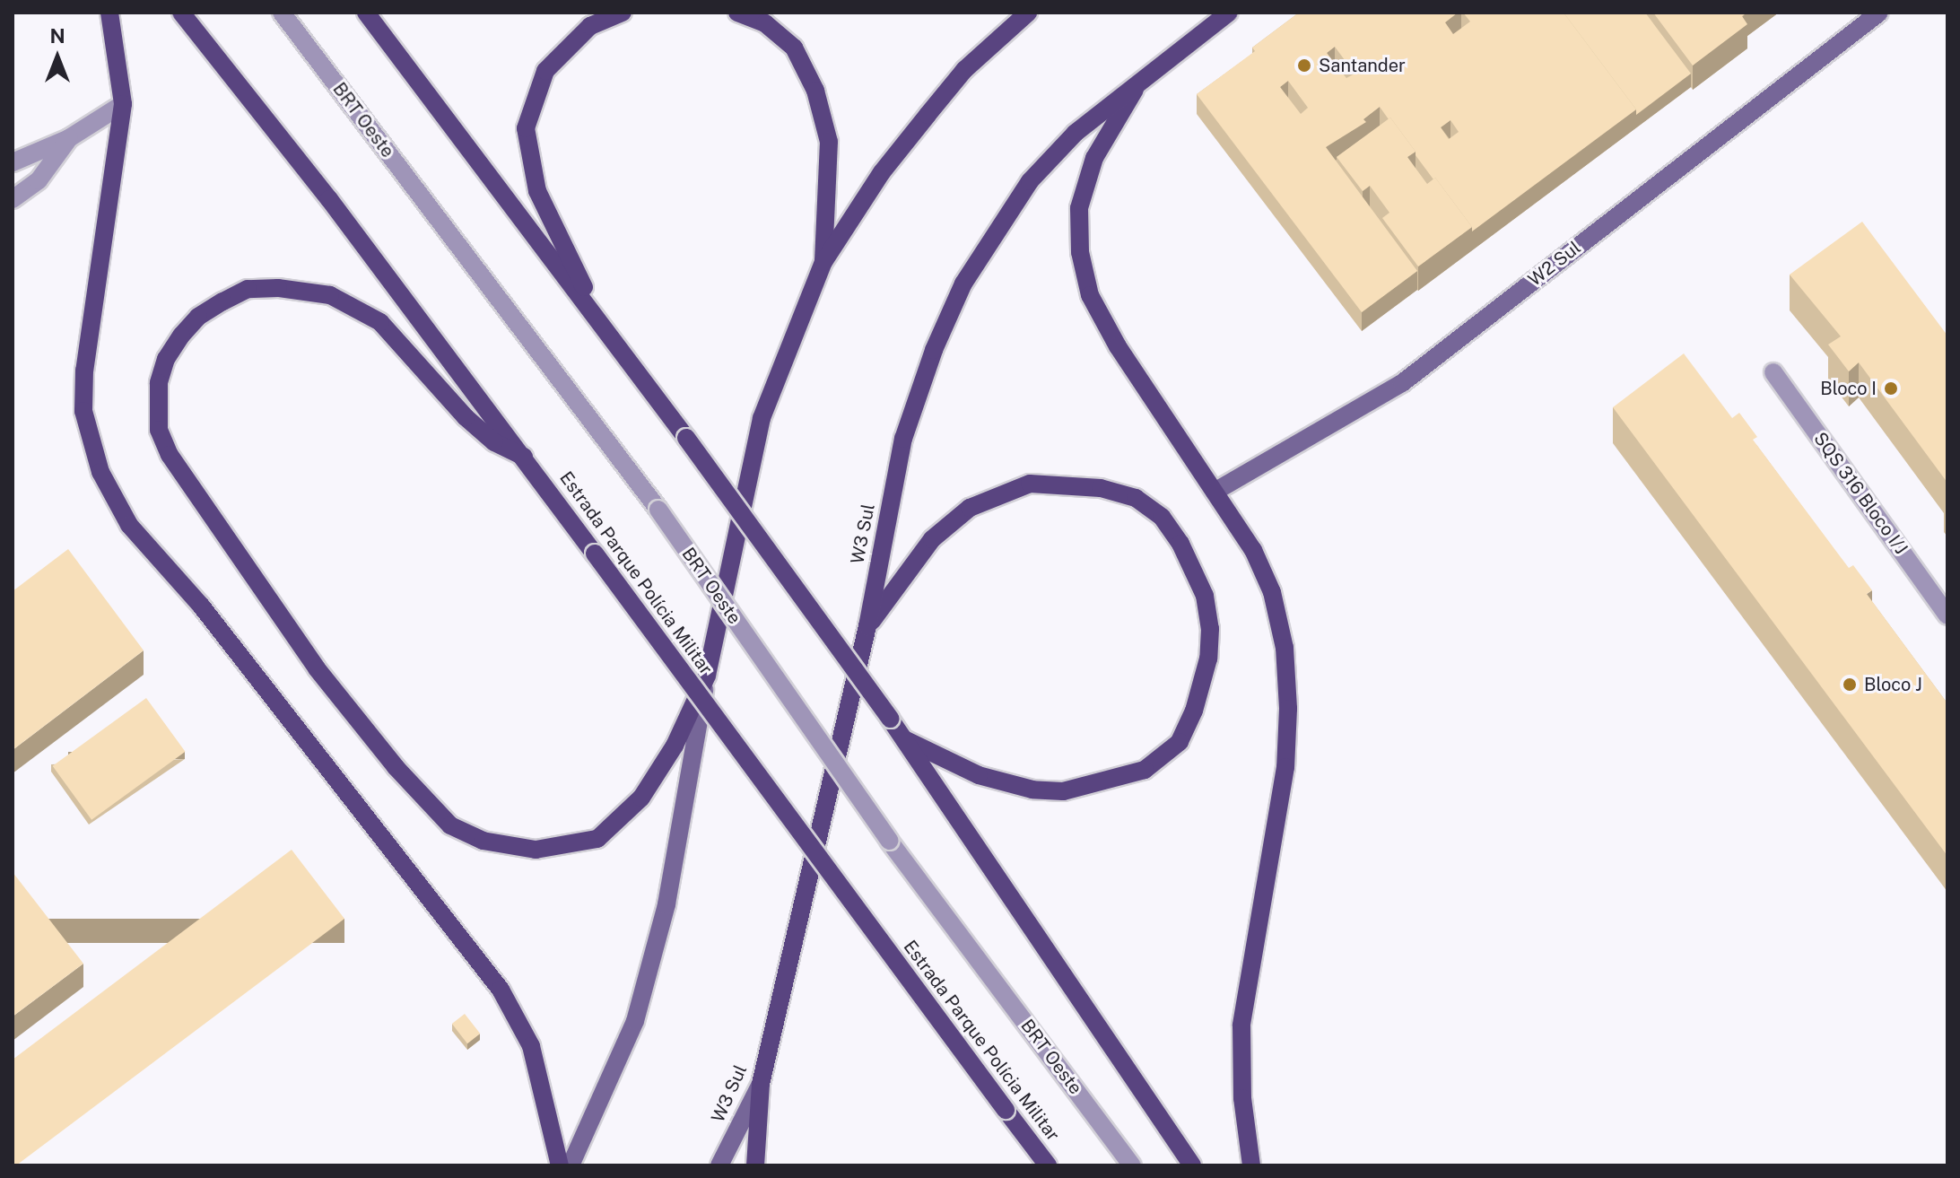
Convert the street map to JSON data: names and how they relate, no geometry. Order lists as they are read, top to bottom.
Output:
{
  "streets": {
    "main road": ["W3 Sul", "Estrada Parque Polícia Militar"],
    "street": ["BRT Oeste", "W2 Sul", "SQS 316 Bloco I/J"]
  },
  "places": ["Santander", "Bloco I", "Bloco J"],
  "north": "top"
}
